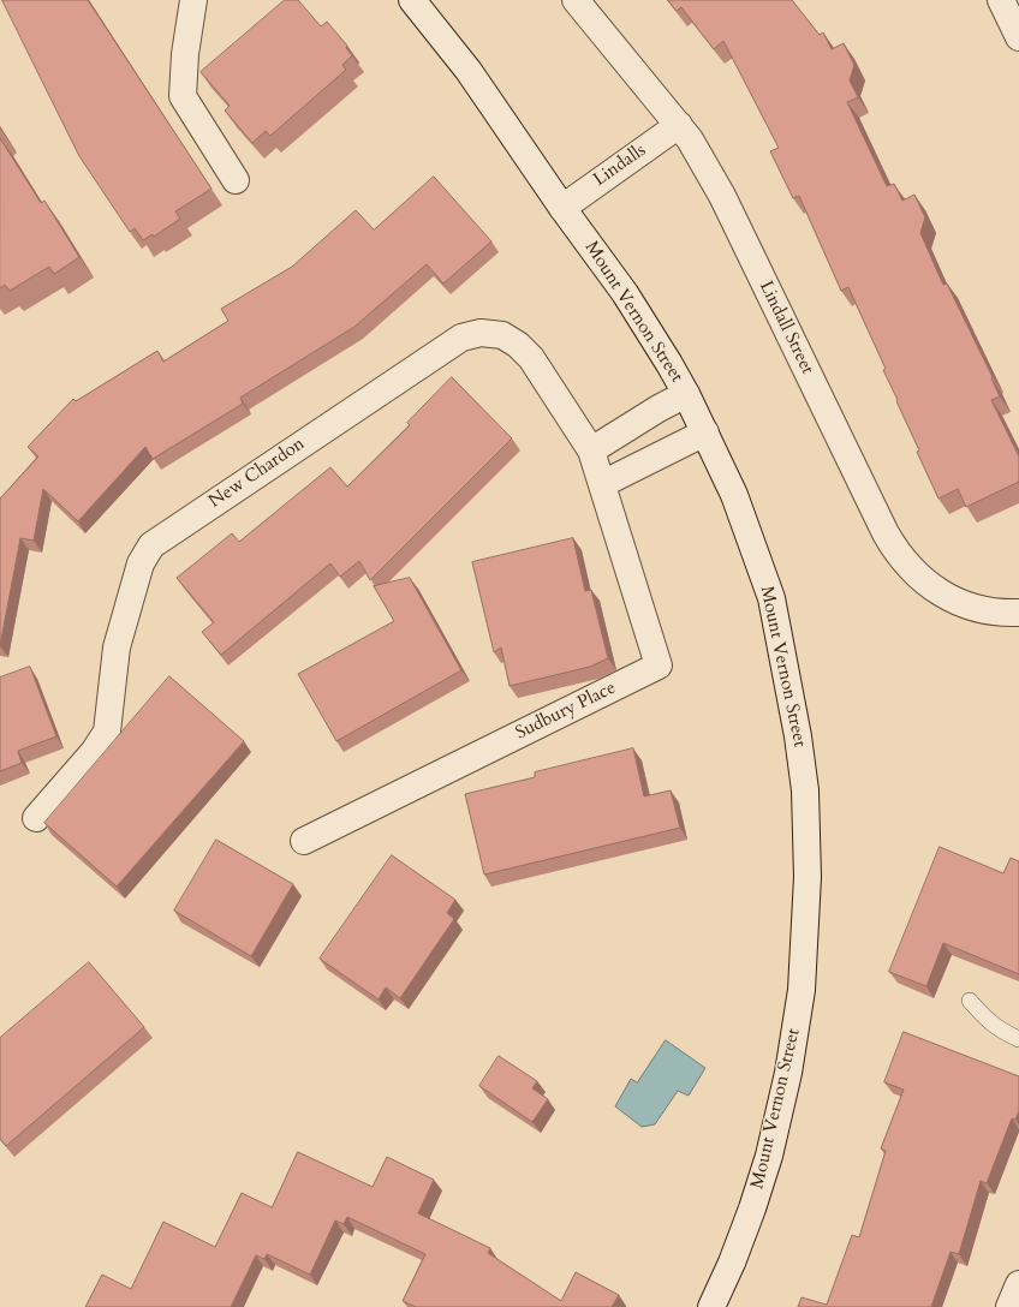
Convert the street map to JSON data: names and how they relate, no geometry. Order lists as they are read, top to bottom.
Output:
{
  "streets": {
    "street": [
      "Lindalls",
      "Mount Vernon Street",
      "Lindall Street",
      "New Chardon",
      "Sudbury Place"
    ]
  },
  "crossings": [
    ["Lindalls", "Mount Vernon Street"],
    ["Lindalls", "Lindall Street"],
    ["New Chardon", "Sudbury Place"]
  ]
}
